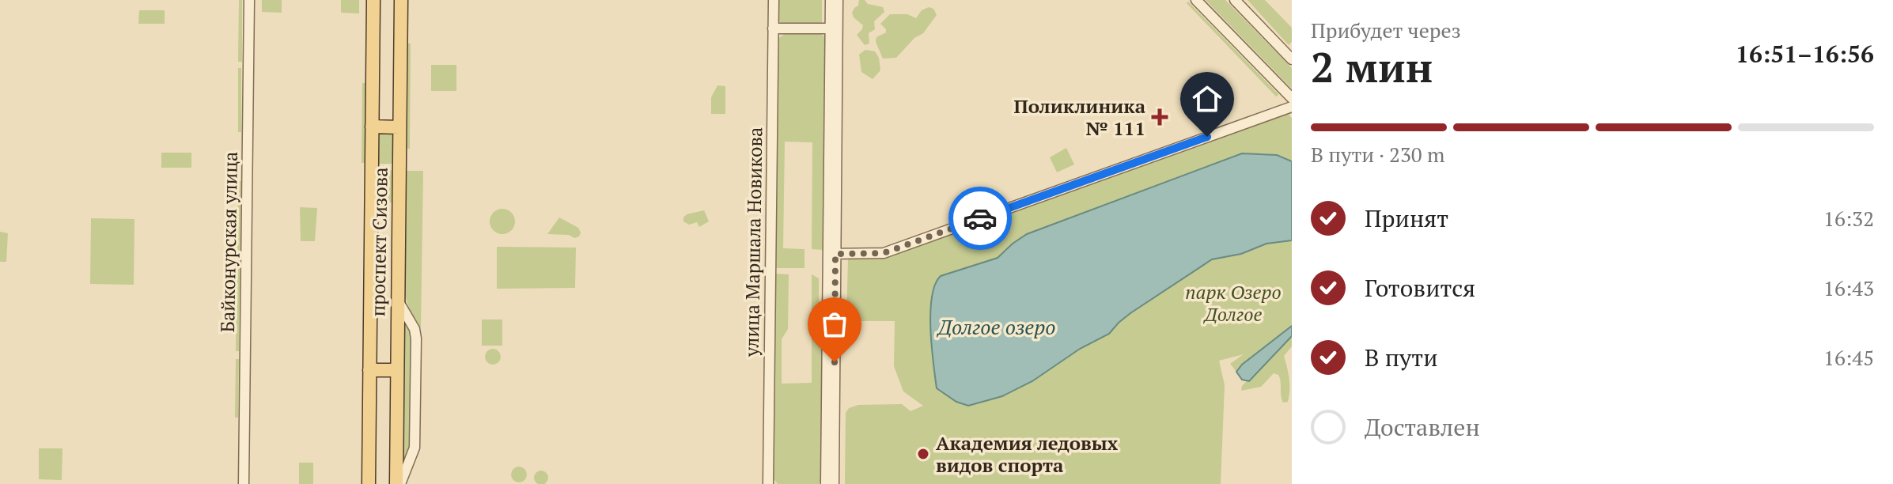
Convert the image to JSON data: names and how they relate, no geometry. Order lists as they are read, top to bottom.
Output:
{
  "streets": {
    "main road": ["проспект Сизова"],
    "street": ["Байконурская улица", "улица Маршала Новикова"]
  },
  "water": ["Долгое озеро"],
  "parks": ["парк Озеро Долгое"],
  "places": {
    "health": ["Поликлиника № 111"],
    "other": ["Академия ледовых видов спорта"]
  },
  "page": {
    "heading": ["2 мин", "Прибудет через", "16:51–16:56"],
    "bar": "В пути · 230 m",
    "list": [
      ["Принят", "16:32"],
      ["Готовится", "16:43"],
      ["В пути", "16:45"],
      "Доставлен"
    ]
  }
}
